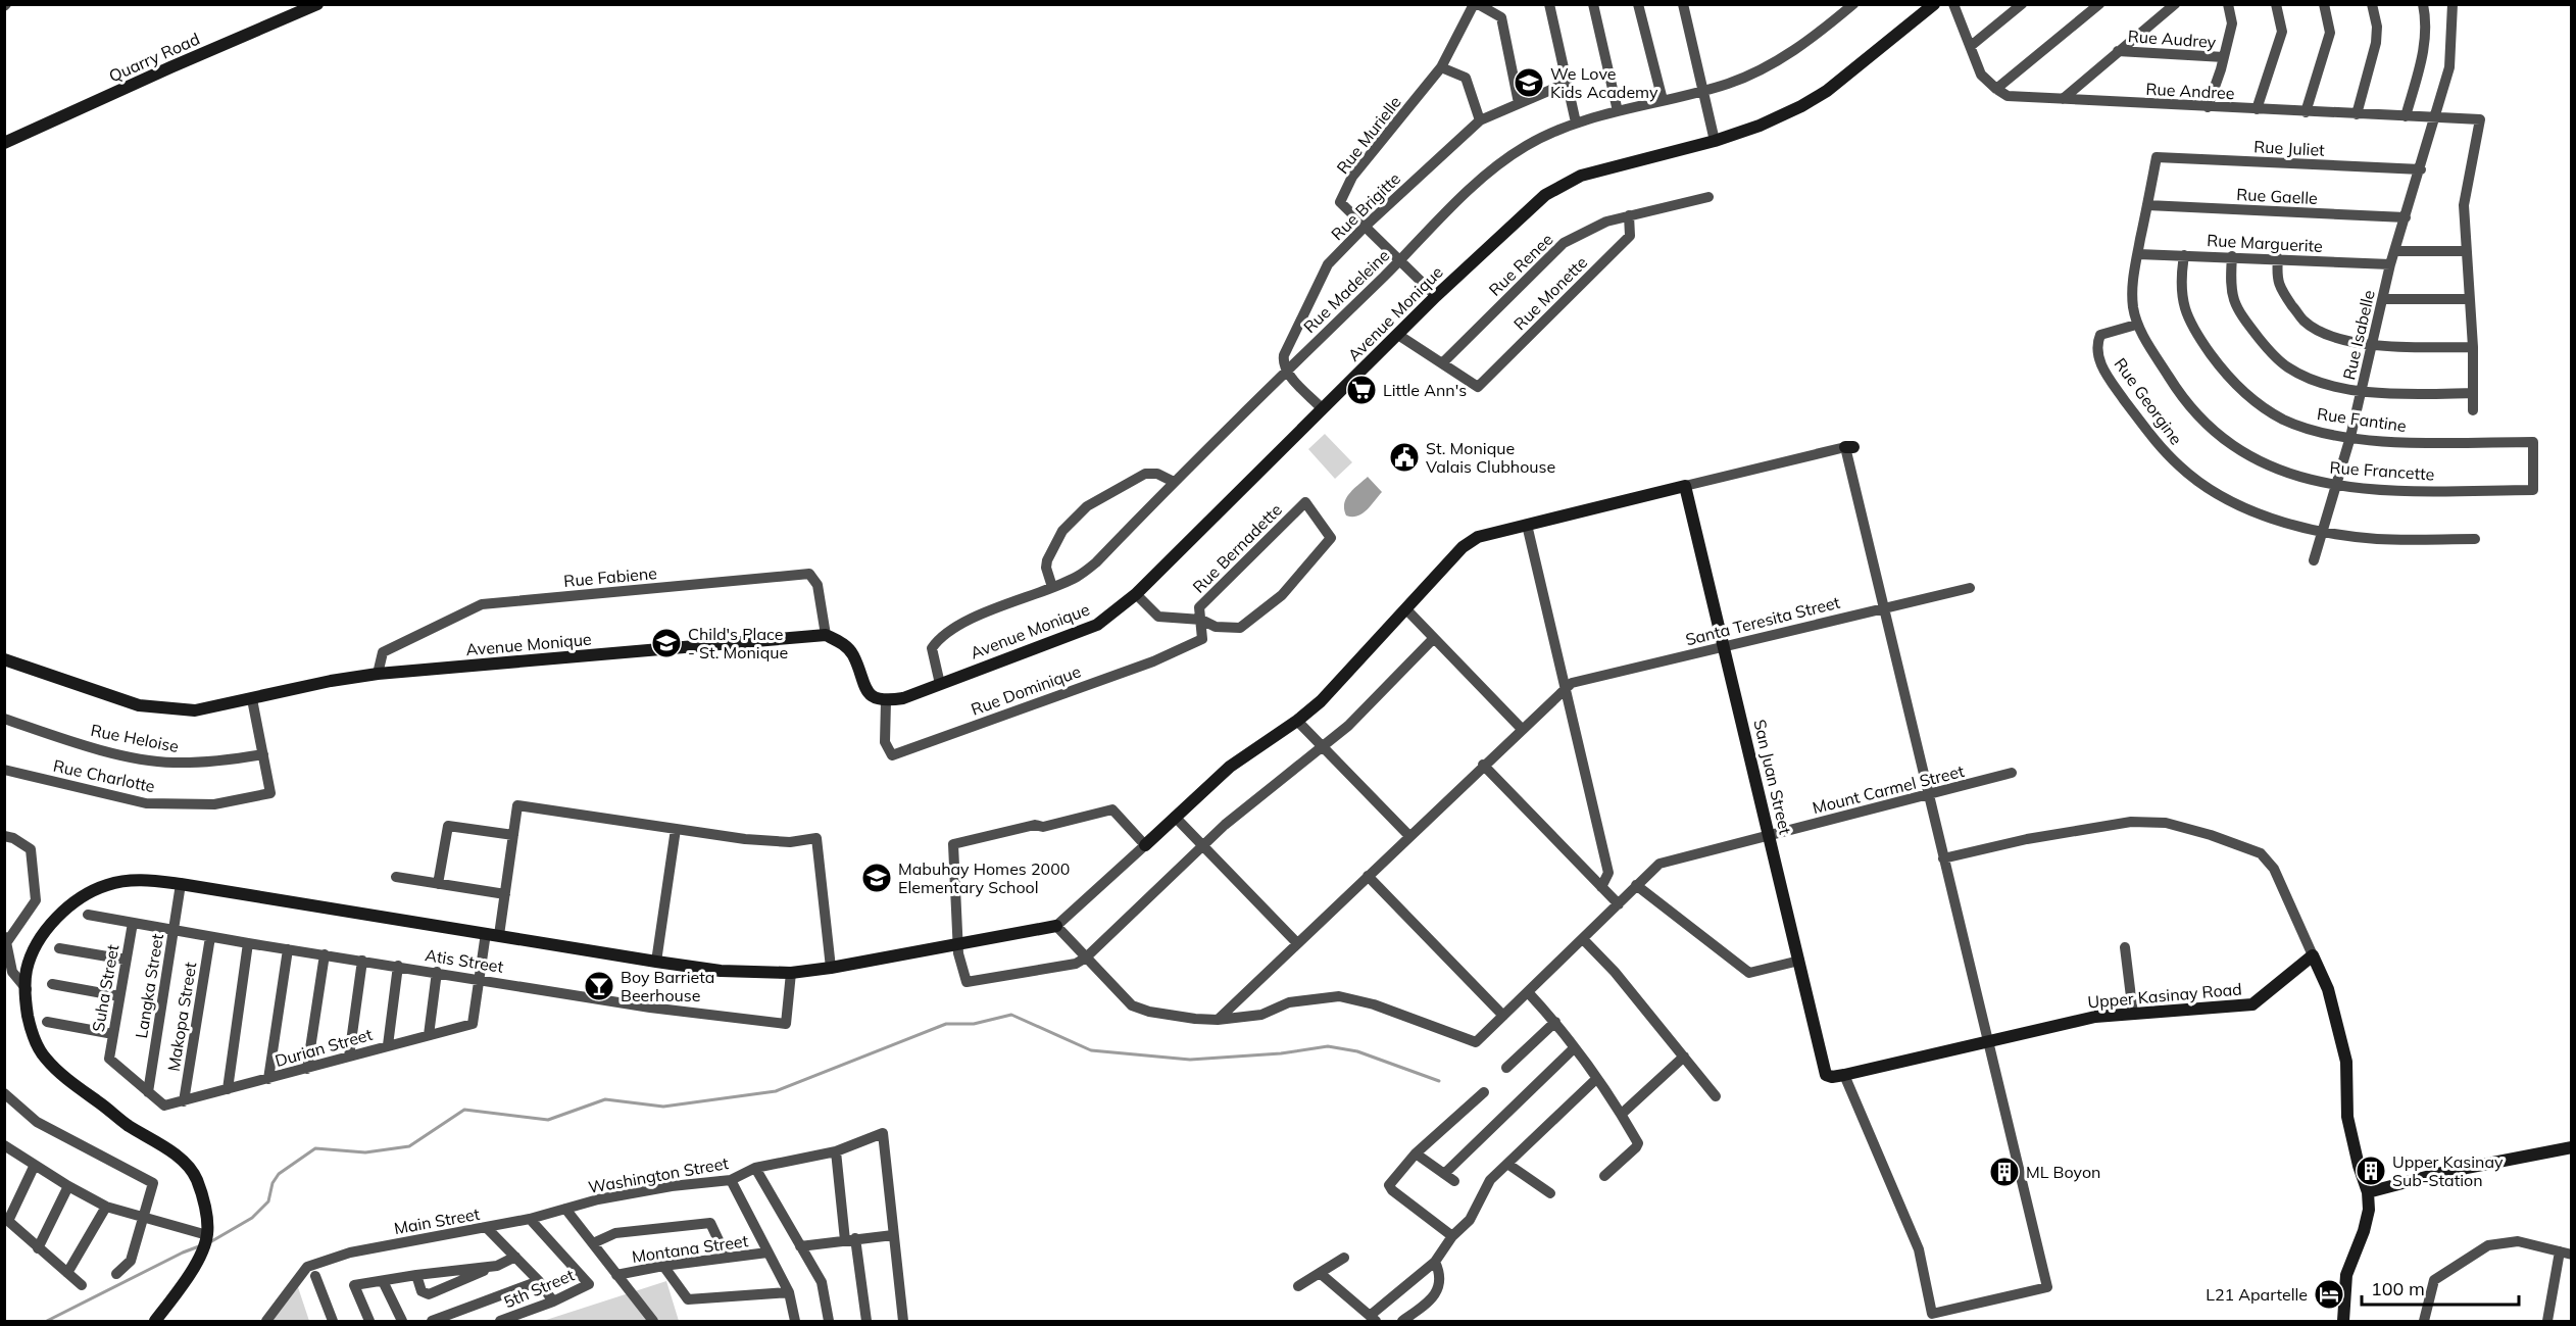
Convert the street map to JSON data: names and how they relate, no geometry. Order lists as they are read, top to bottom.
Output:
{
  "streets": {
    "street": [
      "Rue Audrey",
      "Quarry Road",
      "Rue Andree",
      "Rue Murielle",
      "Rue Juliet",
      "Rue Gaelle",
      "Rue Brigitte",
      "Rue Marguerite",
      "Rue Renee",
      "Rue Madeleine",
      "Rue Monette",
      "Avenue Monique",
      "Rue Isabelle",
      "Rue Georgine",
      "Rue Fantine",
      "Rue Francette",
      "Rue Bernadette",
      "Rue Fabiene",
      "Santa Teresita Street",
      "Rue Dominique",
      "Rue Heloise",
      "Rue Charlotte",
      "San Juan Street",
      "Mount Carmel Street",
      "Atis Street",
      "Langka Street",
      "Suha Street",
      "Upper Kasinay Road",
      "Makopa Street",
      "Durian Street",
      "Washington Street",
      "Main Street",
      "Montana Street",
      "5th Street"
    ]
  },
  "crossings": [
    ["Rue Andree", "Rue Isabelle"],
    ["Rue Murielle", "Rue Brigitte"],
    ["Rue Murielle", "Rue Madeleine"],
    ["Rue Murielle", "Avenue Monique"],
    ["Rue Juliet", "Rue Isabelle"],
    ["Rue Juliet", "Rue Francette"],
    ["Rue Gaelle", "Rue Isabelle"],
    ["Rue Gaelle", "Rue Francette"],
    ["Rue Brigitte", "Rue Madeleine"],
    ["Rue Marguerite", "Rue Isabelle"],
    ["Rue Marguerite", "Rue Fantine"],
    ["Rue Marguerite", "Rue Francette"],
    ["Rue Renee", "Rue Monette"],
    ["Rue Madeleine", "Avenue Monique"],
    ["Avenue Monique", "Rue Fabiene"],
    ["Avenue Monique", "Rue Dominique"],
    ["Rue Isabelle", "Rue Georgine"],
    ["Rue Isabelle", "Rue Fantine"],
    ["Rue Isabelle", "Rue Francette"],
    ["Rue Georgine", "Rue Francette"],
    ["Rue Fantine", "Rue Francette"],
    ["Rue Bernadette", "Rue Dominique"],
    ["Santa Teresita Street", "San Juan Street"],
    ["Rue Heloise", "Rue Charlotte"],
    ["San Juan Street", "Mount Carmel Street"],
    ["San Juan Street", "Upper Kasinay Road"],
    ["Atis Street", "Langka Street"],
    ["Atis Street", "Suha Street"],
    ["Atis Street", "Makopa Street"],
    ["Atis Street", "Durian Street"],
    ["Langka Street", "Durian Street"],
    ["Suha Street", "Durian Street"],
    ["Makopa Street", "Durian Street"],
    ["Washington Street", "Main Street"],
    ["Main Street", "5th Street"]
  ],
  "places": {
    "school or university": ["We Love Kids Academy", "Child's Place - St. Monique", "Mabuhay Homes 2000 Elementary School"],
    "supermarket": ["Little Ann's"],
    "public building": ["St. Monique Valais Clubhouse"],
    "bar": ["Boy Barrieta Beerhouse"],
    "building": ["Upper Kasinay Sub-Station", "ML Boyon"],
    "hotel": ["L21 Apartelle"]
  },
  "scale_bar": "100 m"
}
